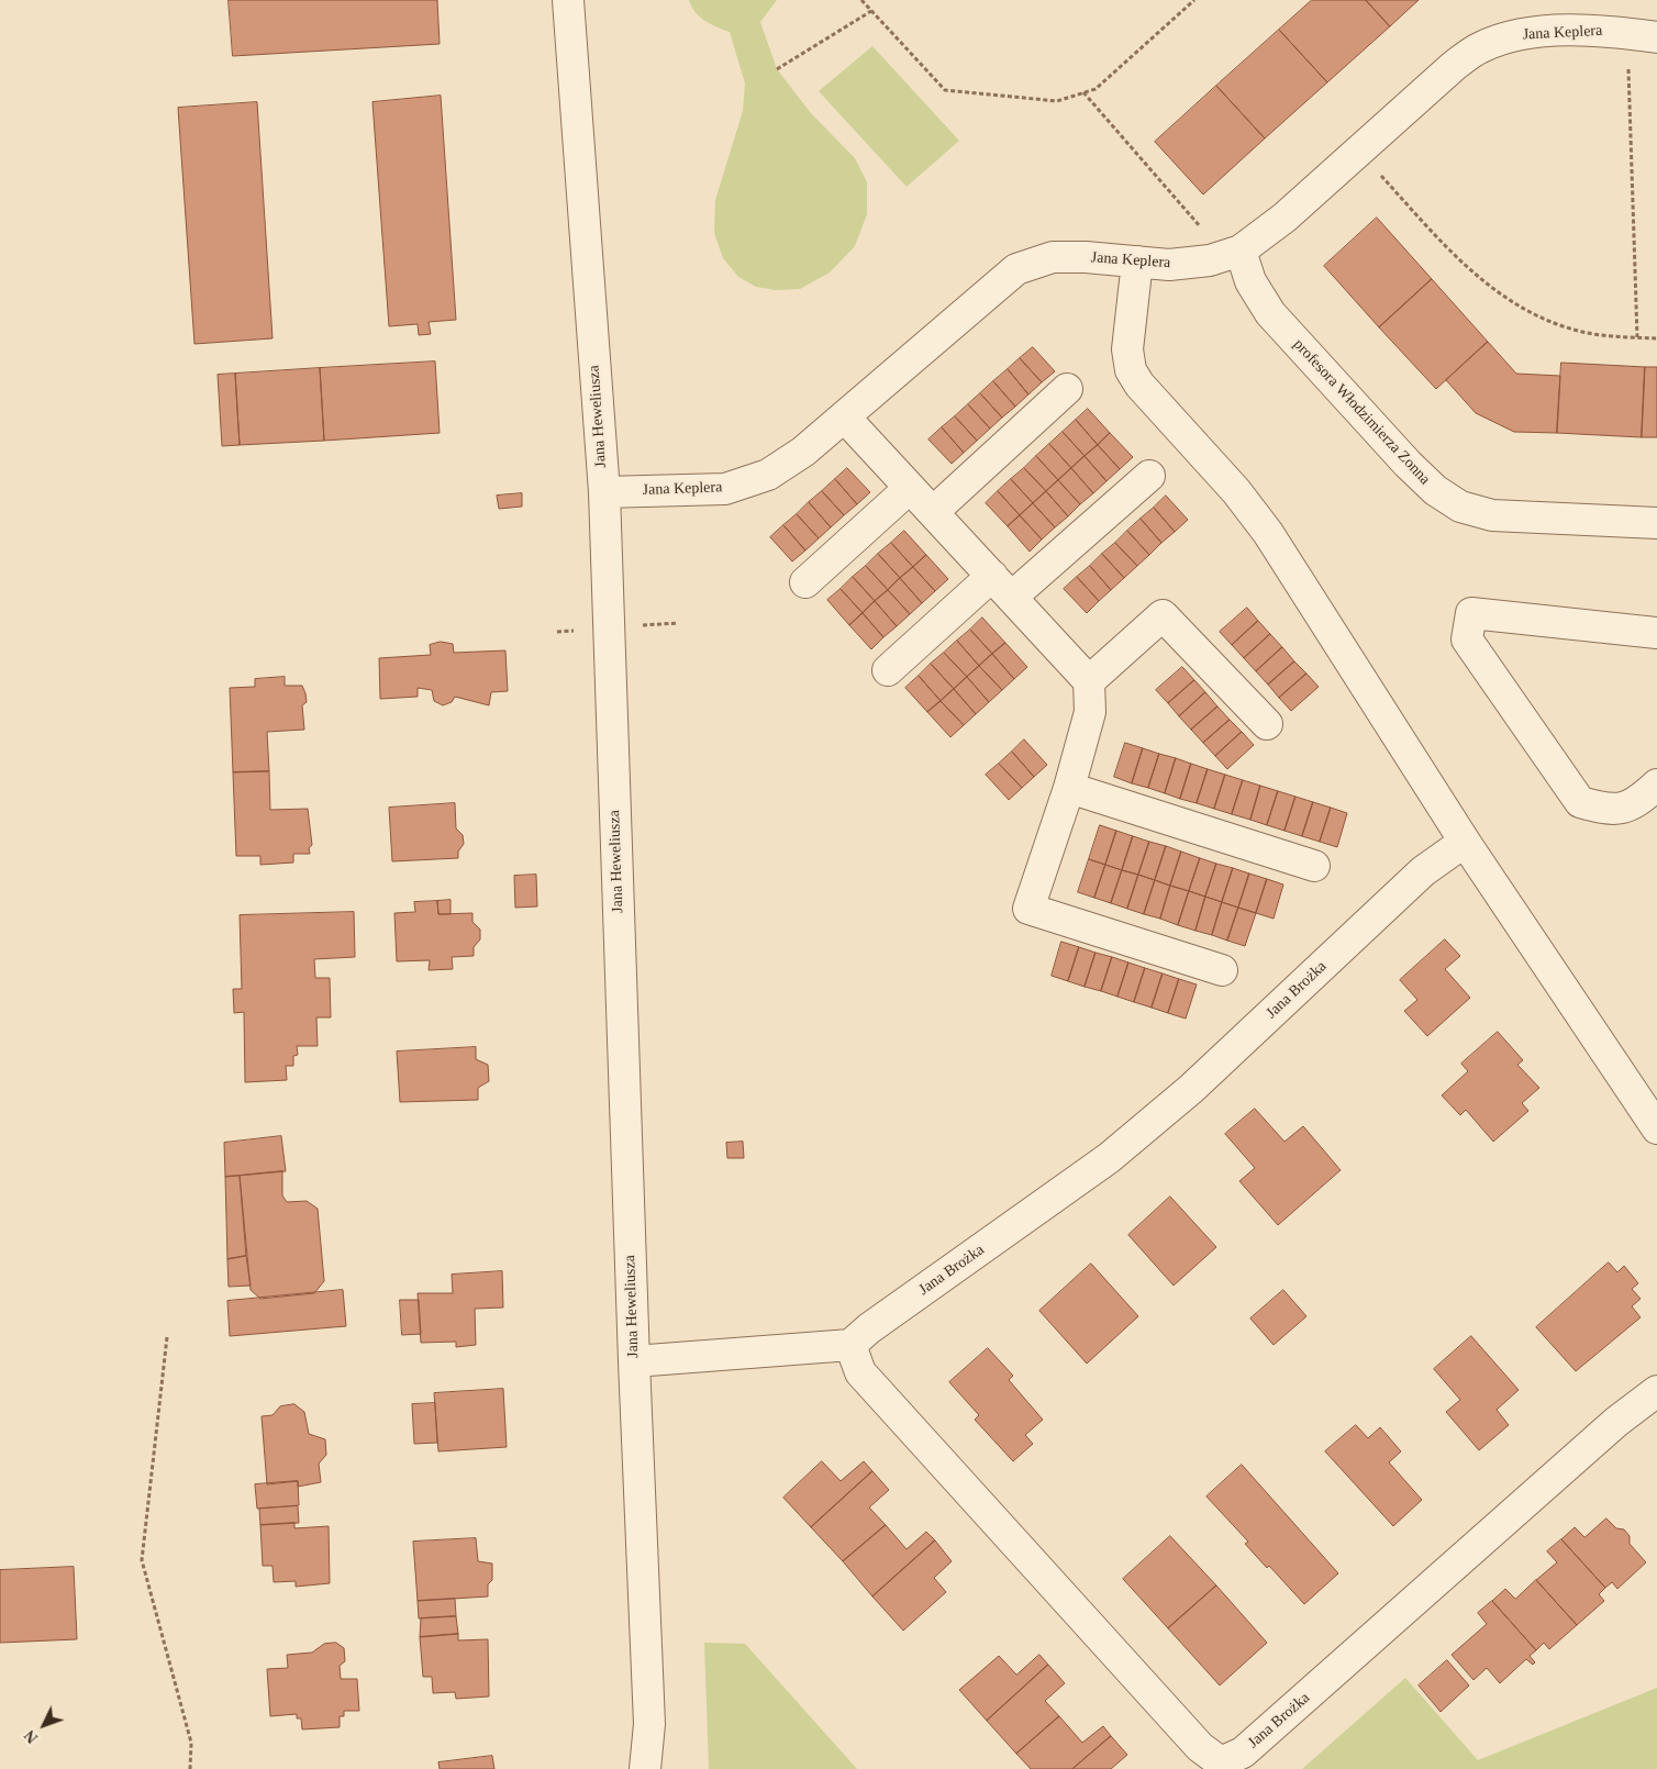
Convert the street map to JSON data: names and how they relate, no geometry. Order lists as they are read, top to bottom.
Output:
{
  "streets": {
    "street": [
      "Jana Keplera",
      "profesora Włodzimierza Zonna",
      "Jana Heweliusza",
      "Jana Brożka"
    ]
  },
  "crossings": [
    ["Jana Keplera", "profesora Włodzimierza Zonna"],
    ["Jana Keplera", "Jana Heweliusza"]
  ],
  "north": "bottom left"
}
